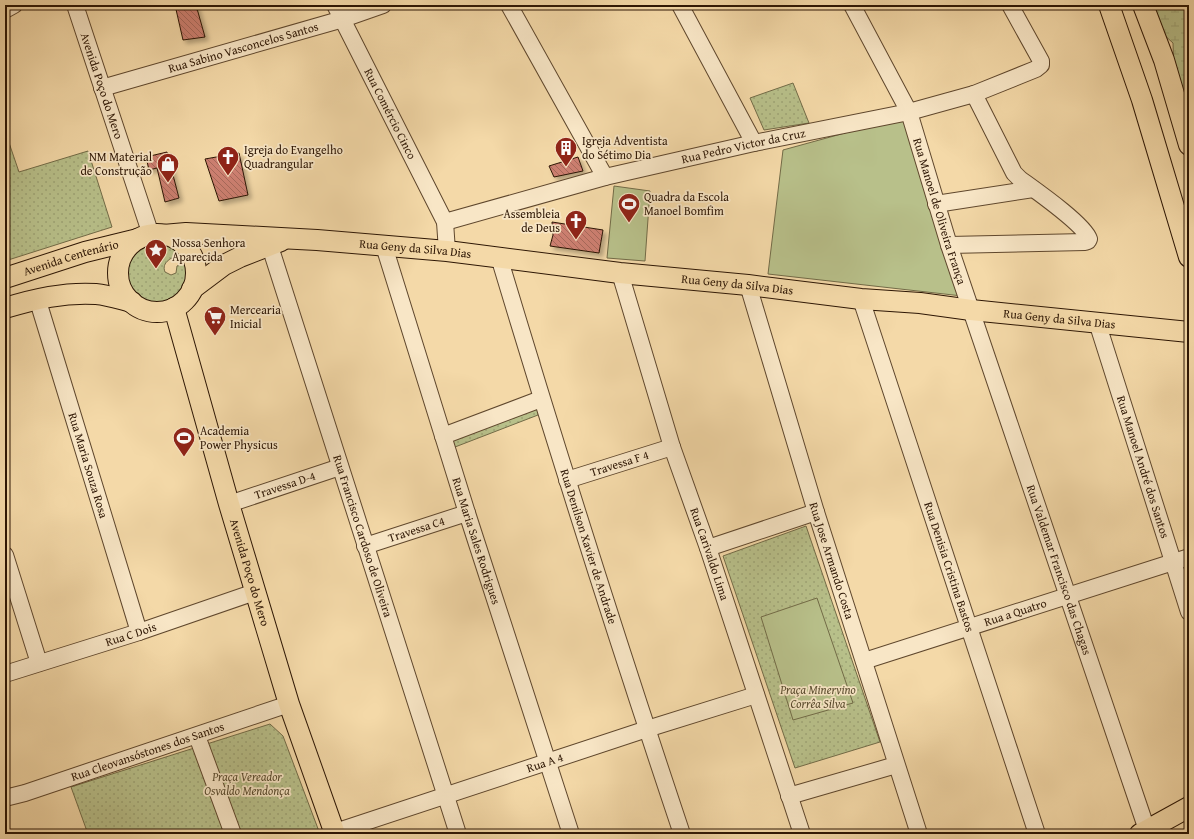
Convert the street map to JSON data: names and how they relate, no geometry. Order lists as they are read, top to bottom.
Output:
{
  "streets": {
    "main road": ["Avenida Poço do Mero", "Rua Geny da Silva Dias", "Avenida Centenário"],
    "street": [
      "Rua Sabino Vasconcelos Santos",
      "Rua Comércio Cinco",
      "Rua Pedro Victor da Cruz",
      "Rua Manoel de Oliveira França",
      "Travessa F 4",
      "Rua Maria Souza Rosa",
      "Rua Manoel André dos Santos",
      "Travessa D-4",
      "Travessa C4",
      "Rua Francisco Cardoso de Oliveira",
      "Rua Maria Sales Rodrigues",
      "Rua Denilson Xavier de Andrade",
      "Rua Carivaldo Lima",
      "Rua Jose Armando Costa",
      "Rua Denisia Cristina Bastos",
      "Rua Valdemar Francisco das Chagas",
      "Rua a Quatro",
      "Rua C Dois",
      "Rua Cleovansóstones dos Santos",
      "Rua A 4"
    ]
  },
  "crossings": [
    ["Rua Sabino Vasconcelos Santos", "Avenida Poço do Mero"],
    ["Rua Sabino Vasconcelos Santos", "Rua Comércio Cinco"],
    ["Avenida Poço do Mero", "Rua Geny da Silva Dias"],
    ["Avenida Poço do Mero", "Avenida Centenário"],
    ["Avenida Poço do Mero", "Travessa D-4"],
    ["Avenida Poço do Mero", "Rua C Dois"],
    ["Avenida Poço do Mero", "Rua Cleovansóstones dos Santos"],
    ["Avenida Poço do Mero", "Rua A 4"],
    ["Rua Comércio Cinco", "Rua Pedro Victor da Cruz"],
    ["Rua Pedro Victor da Cruz", "Rua Manoel de Oliveira França"],
    ["Rua Manoel de Oliveira França", "Rua Geny da Silva Dias"],
    ["Rua Manoel de Oliveira França", "Rua Valdemar Francisco das Chagas"],
    ["Rua Geny da Silva Dias", "Avenida Centenário"],
    ["Rua Geny da Silva Dias", "Rua Manoel André dos Santos"],
    ["Rua Geny da Silva Dias", "Rua Francisco Cardoso de Oliveira"],
    ["Rua Geny da Silva Dias", "Rua Maria Sales Rodrigues"],
    ["Rua Geny da Silva Dias", "Rua Denilson Xavier de Andrade"],
    ["Rua Geny da Silva Dias", "Rua Carivaldo Lima"],
    ["Rua Geny da Silva Dias", "Rua Jose Armando Costa"],
    ["Rua Geny da Silva Dias", "Rua Denisia Cristina Bastos"],
    ["Rua Geny da Silva Dias", "Rua Valdemar Francisco das Chagas"],
    ["Travessa F 4", "Rua Denilson Xavier de Andrade"],
    ["Travessa F 4", "Rua Carivaldo Lima"],
    ["Rua Maria Souza Rosa", "Rua C Dois"],
    ["Rua Manoel André dos Santos", "Rua a Quatro"],
    ["Travessa D-4", "Rua Francisco Cardoso de Oliveira"],
    ["Travessa C4", "Rua Francisco Cardoso de Oliveira"],
    ["Travessa C4", "Rua Maria Sales Rodrigues"],
    ["Rua Francisco Cardoso de Oliveira", "Rua A 4"],
    ["Rua Maria Sales Rodrigues", "Rua A 4"],
    ["Rua Denilson Xavier de Andrade", "Rua A 4"],
    ["Rua Carivaldo Lima", "Rua A 4"],
    ["Rua Jose Armando Costa", "Rua a Quatro"],
    ["Rua Denisia Cristina Bastos", "Rua a Quatro"],
    ["Rua Valdemar Francisco das Chagas", "Rua a Quatro"]
  ],
  "parks": ["Praça Minervino Corrêa Silva", "Praça Vereador Osvaldo Mendonça"],
  "places": {
    "building": ["Igreja Adventista do Sétimo Dia"],
    "church": ["Igreja do Evangelho Quadrangular", "Assembleia de Deus"],
    "shop": ["NM Material de Construção"],
    "sports": ["Quadra da Escola Manoel Bomfim", "Academia Power Physicus"],
    "place": ["Nossa Senhora Aparecida"],
    "supermarket": ["Mercearia Inicial"]
  }
}
